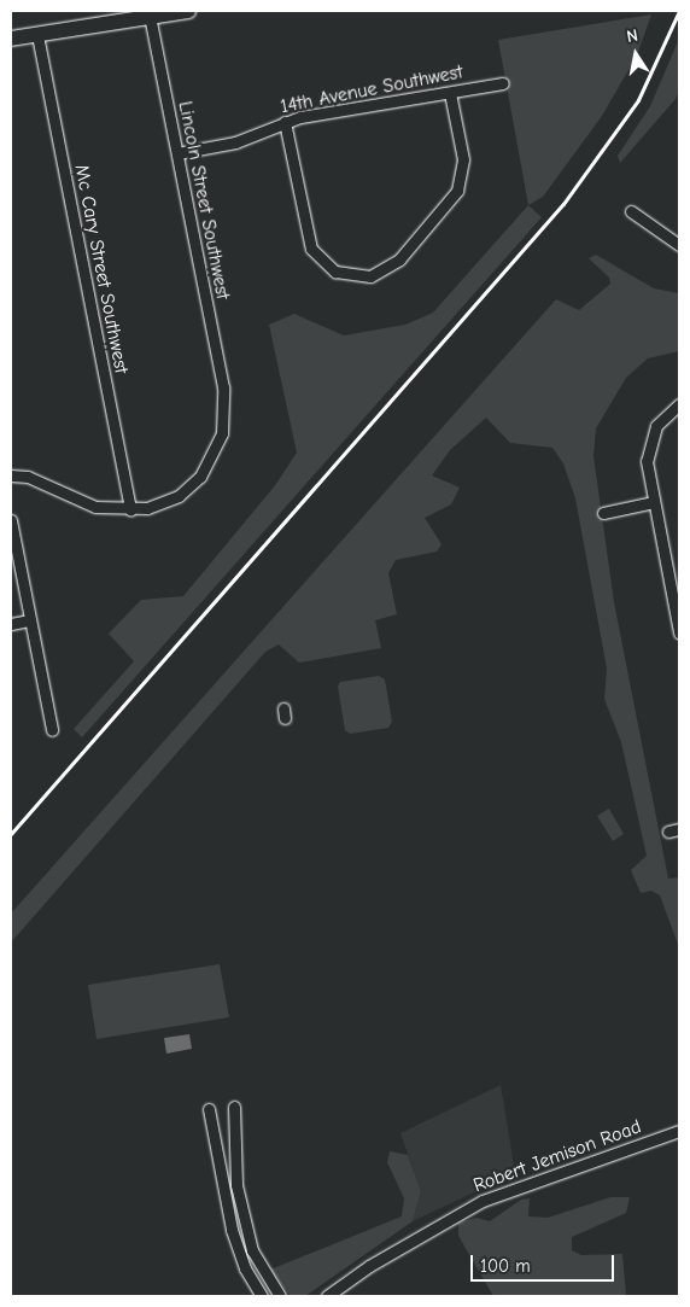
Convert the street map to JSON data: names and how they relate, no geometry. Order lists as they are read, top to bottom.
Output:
{
  "streets": {
    "street": [
      "14th Avenue Southwest",
      "Lincoln Street Southwest",
      "Mc Cary Street Southwest",
      "Robert Jemison Road"
    ]
  },
  "crossings": [
    ["14th Avenue Southwest", "Lincoln Street Southwest"],
    ["Lincoln Street Southwest", "Mc Cary Street Southwest"]
  ],
  "scale_bar": "100 m",
  "north": "top"
}
